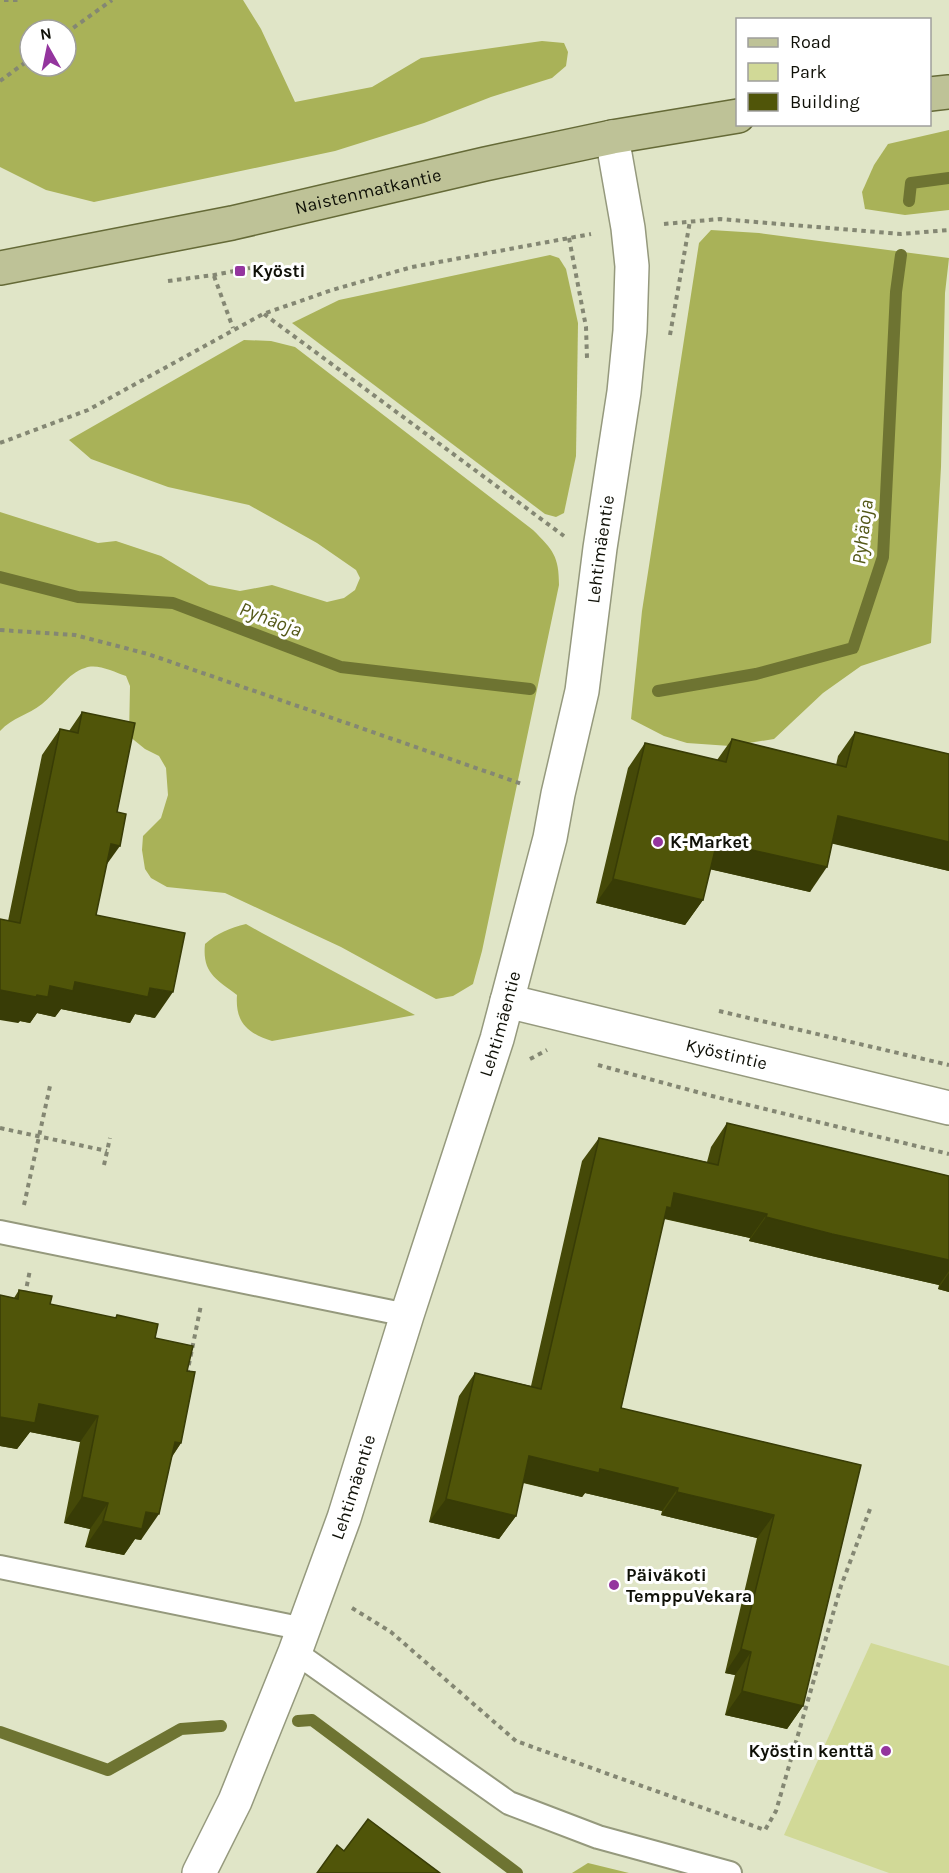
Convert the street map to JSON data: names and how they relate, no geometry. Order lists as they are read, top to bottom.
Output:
{
  "streets": {
    "main road": ["Naistenmatkantie"],
    "street": ["Lehtimäentie", "Kyöstintie"]
  },
  "crossings": [
    ["Naistenmatkantie", "Lehtimäentie"],
    ["Lehtimäentie", "Kyöstintie"]
  ],
  "water": ["Pyhäoja"],
  "places": {
    "transit": ["Kyösti"],
    "other": ["K-Market", "Päiväkoti TemppuVekara", "Kyöstin kenttä"]
  },
  "legend": ["Road", "Park", "Building"],
  "north": "top"
}
